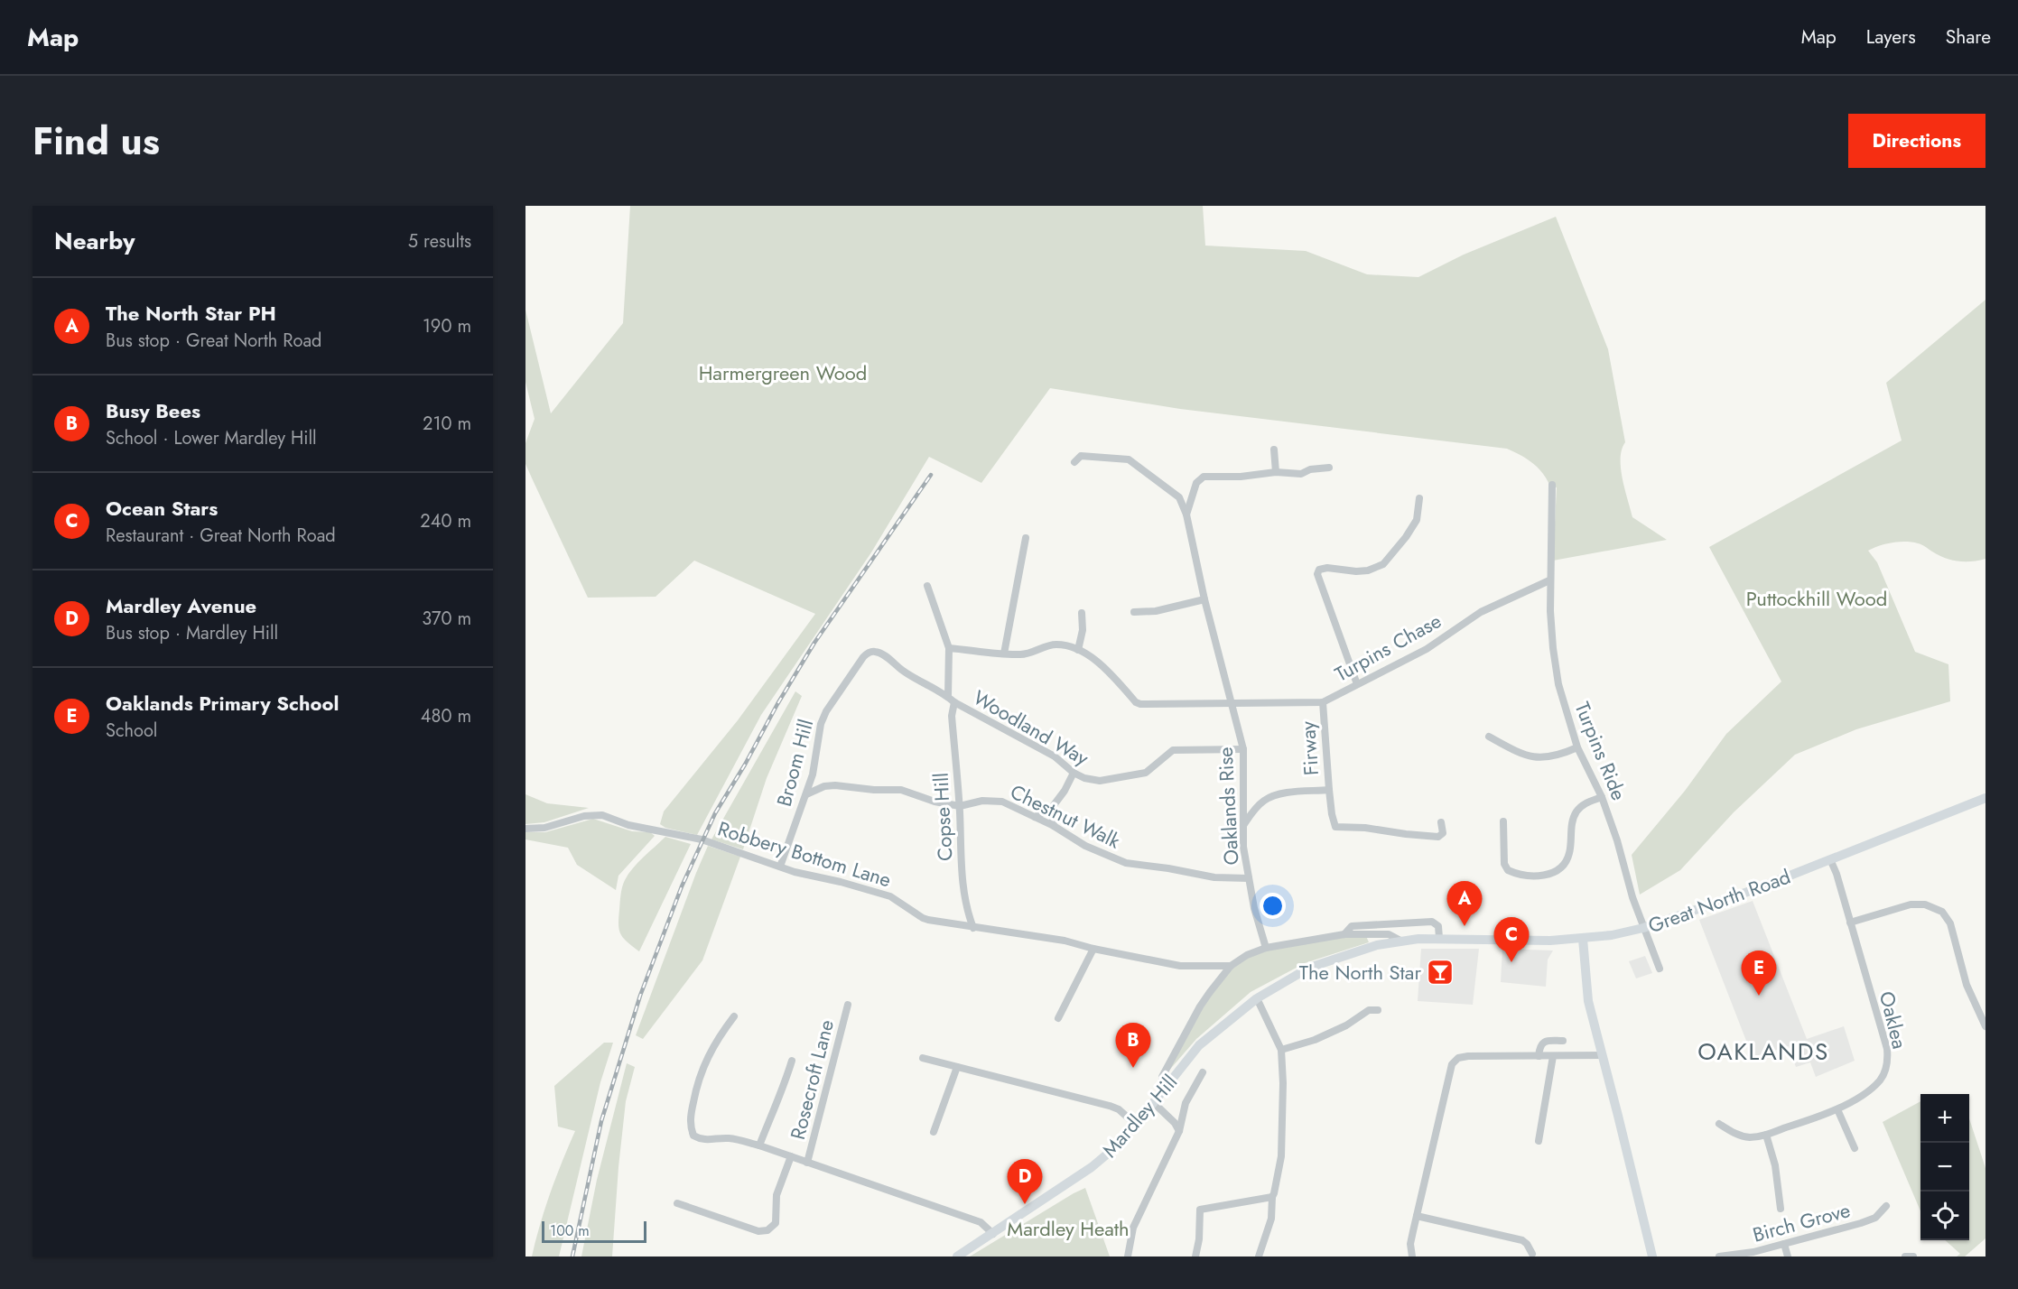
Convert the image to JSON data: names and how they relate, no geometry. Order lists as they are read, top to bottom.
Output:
{
  "streets": {
    "main road": ["Great North Road", "Mardley Hill"],
    "street": [
      "Turpins Chase",
      "Woodland Way",
      "Firway",
      "Turpins Ride",
      "Broom Hill",
      "Oaklands Rise",
      "Chestnut Walk",
      "Copse Hill",
      "Robbery Bottom Lane",
      "Oaklea",
      "Rosecroft Lane",
      "Birch Grove"
    ]
  },
  "crossings": [
    ["Turpins Chase", "Firway"],
    ["Turpins Chase", "Turpins Ride"],
    ["Turpins Chase", "Oaklands Rise"],
    ["Woodland Way", "Broom Hill"],
    ["Woodland Way", "Oaklands Rise"],
    ["Woodland Way", "Copse Hill"],
    ["Firway", "Oaklands Rise"],
    ["Turpins Ride", "Great North Road"],
    ["Broom Hill", "Chestnut Walk"],
    ["Broom Hill", "Robbery Bottom Lane"],
    ["Oaklands Rise", "Chestnut Walk"],
    ["Chestnut Walk", "Copse Hill"],
    ["Copse Hill", "Robbery Bottom Lane"],
    ["Great North Road", "Oaklea"],
    ["Great North Road", "Mardley Hill"]
  ],
  "districts": ["OAKLANDS"],
  "parks": ["Harmergreen Wood", "Puttockhill Wood", "Mardley Heath"],
  "places": {
    "bar": ["The North Star"]
  },
  "scale_bar": "100 m",
  "page": {
    "header": "Map",
    "nav": ["Map", "Layers", "Share"],
    "title": "Find us",
    "buttons": "Directions",
    "heading": ["Nearby", "5 results"],
    "list": [
      {
        "mark": "A",
        "name": "The North Star PH",
        "note": "Bus stop · Great North Road",
        "value": "190 m"
      },
      {
        "mark": "B",
        "name": "Busy Bees",
        "note": "School · Lower Mardley Hill",
        "value": "210 m"
      },
      {
        "mark": "C",
        "name": "Ocean Stars",
        "note": "Restaurant · Great North Road",
        "value": "240 m"
      },
      {
        "mark": "D",
        "name": "Mardley Avenue",
        "note": "Bus stop · Mardley Hill",
        "value": "370 m"
      },
      {
        "mark": "E",
        "name": "Oaklands Primary School",
        "note": "School",
        "value": "480 m"
      }
    ],
    "pins": [
      "A",
      "C",
      "E",
      "B",
      "D"
    ],
    "map_buttons": ["+", "−"],
    "scale": "100 m"
  }
}
